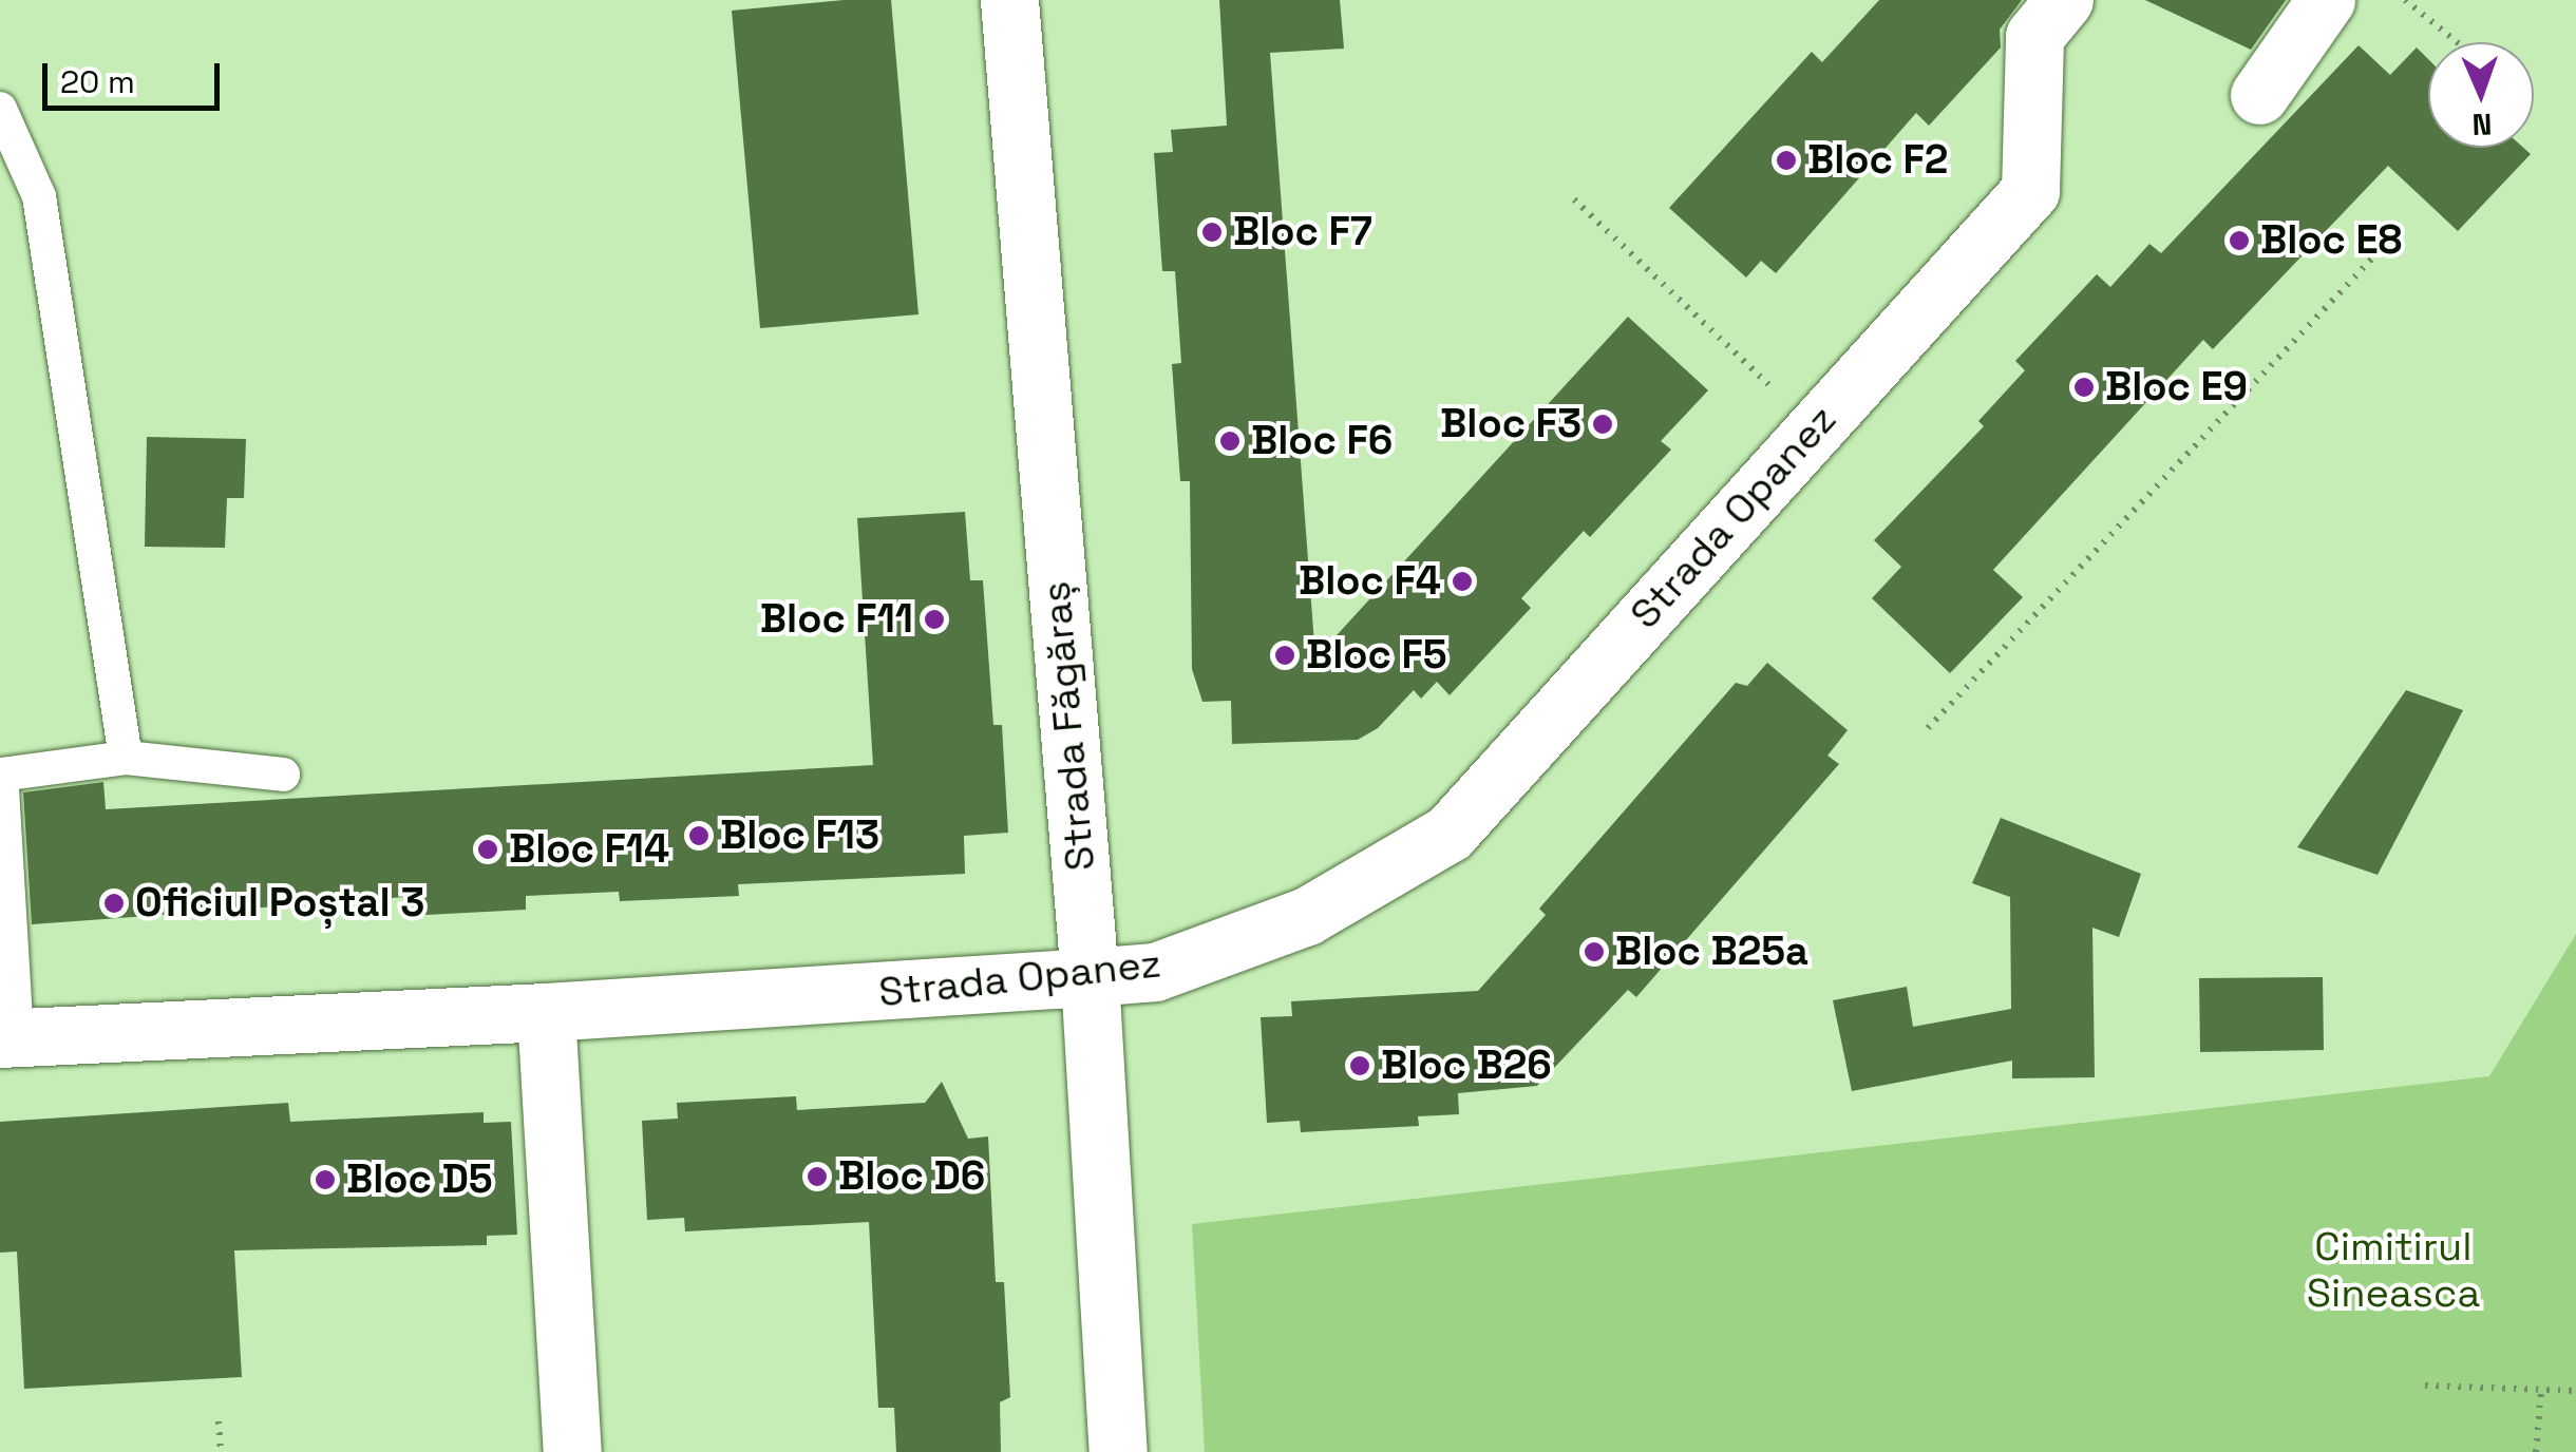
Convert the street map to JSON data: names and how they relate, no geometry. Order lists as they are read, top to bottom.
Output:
{
  "streets": {
    "street": ["Strada Opanez", "Strada Făgăraș"]
  },
  "crossings": [
    ["Strada Opanez", "Strada Făgăraș"]
  ],
  "parks": ["Cimitirul Sineasca"],
  "places": [
    "Bloc F2",
    "Bloc F7",
    "Bloc E8",
    "Bloc E9",
    "Bloc F3",
    "Bloc F6",
    "Bloc F4",
    "Bloc F11",
    "Bloc F5",
    "Bloc F13",
    "Bloc F14",
    "Oficiul Poștal 3",
    "Bloc B25a",
    "Bloc B26",
    "Bloc D6",
    "Bloc D5"
  ],
  "scale_bar": "20 m",
  "north": "bottom"
}
